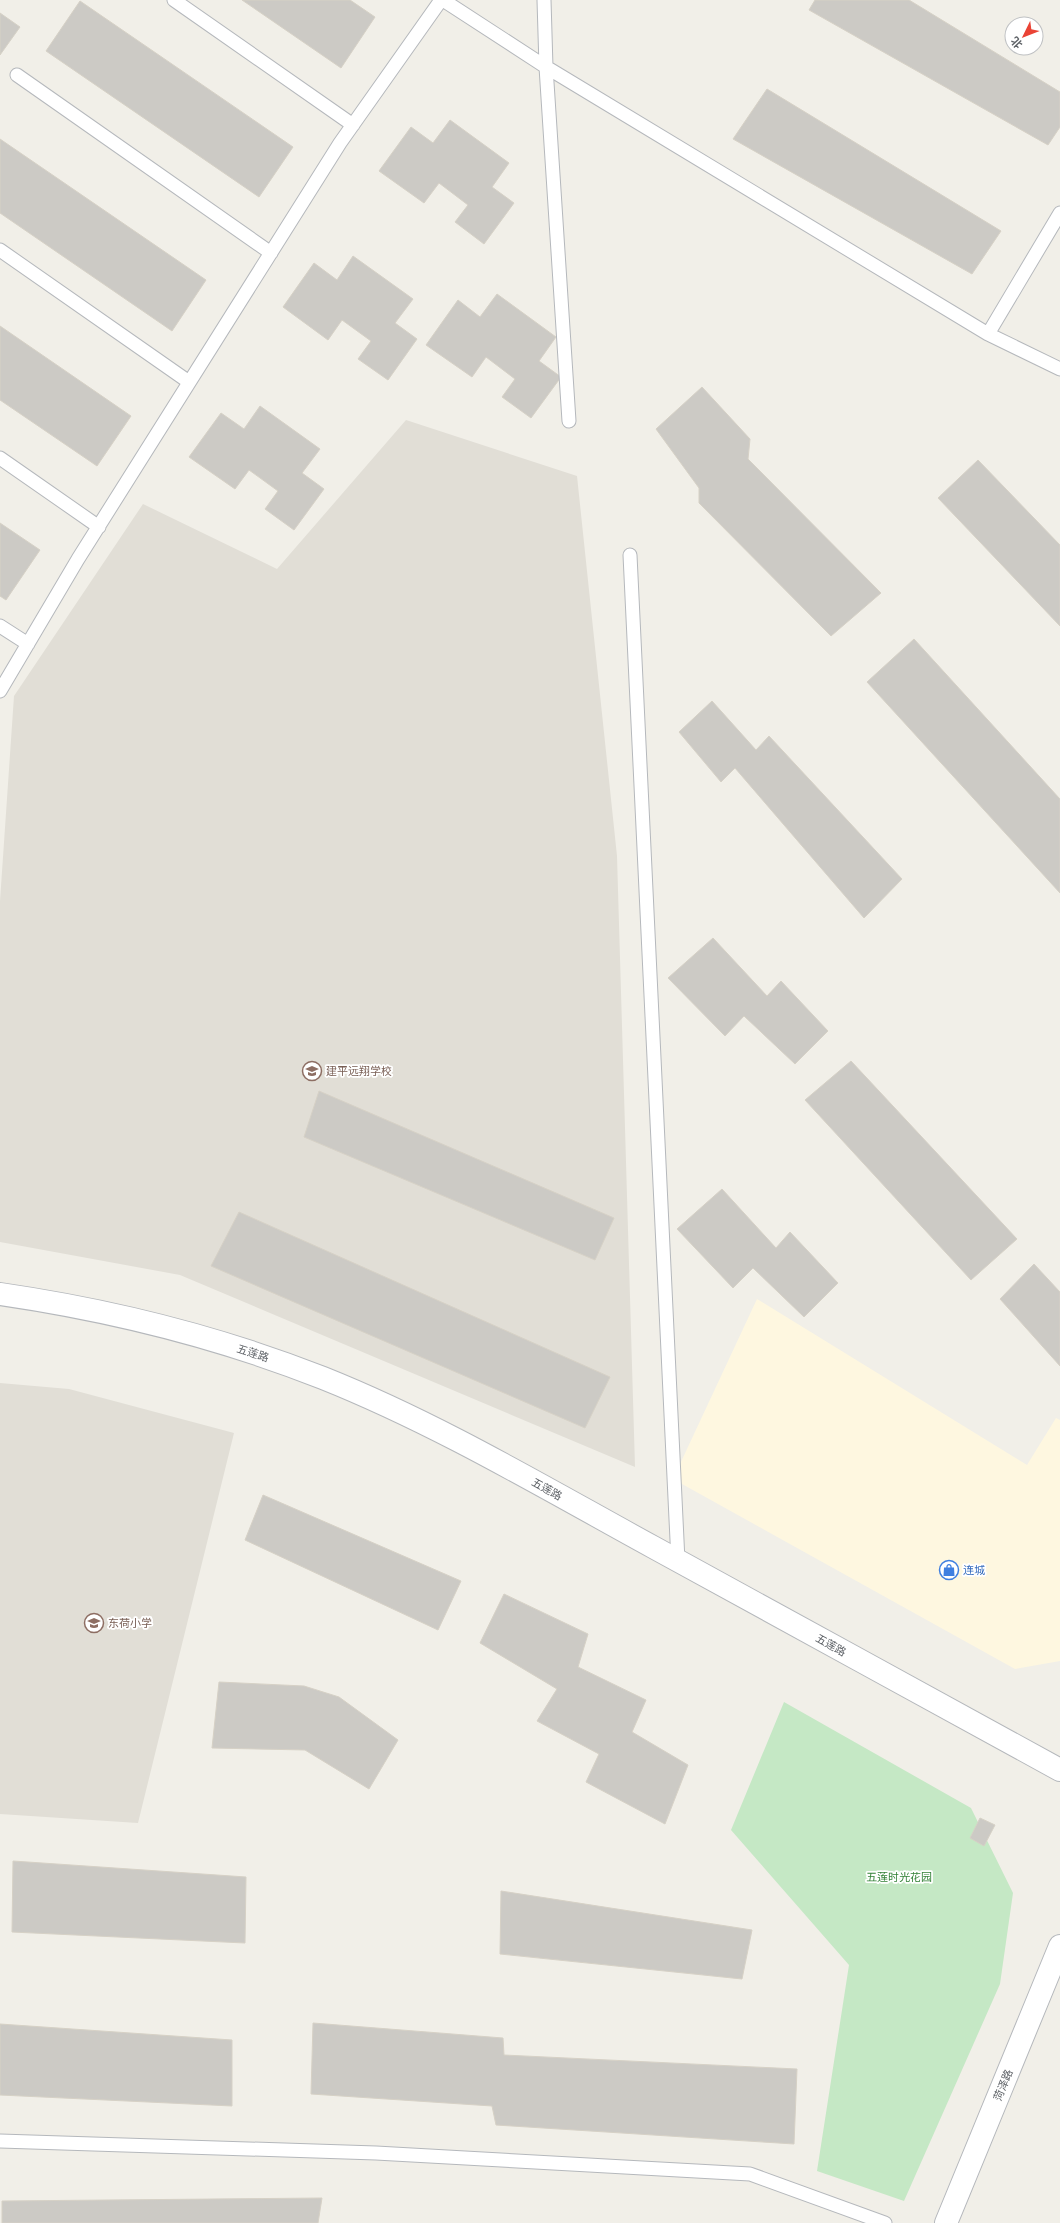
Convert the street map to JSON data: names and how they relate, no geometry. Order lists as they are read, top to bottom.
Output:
{
  "streets": {
    "street": ["五莲路", "菏泽路"]
  },
  "parks": ["五莲时光花园"],
  "places": {
    "school or university": ["建平远翔学校", "东荷小学"],
    "shop": ["连城"]
  },
  "north": "bottom left"
}
